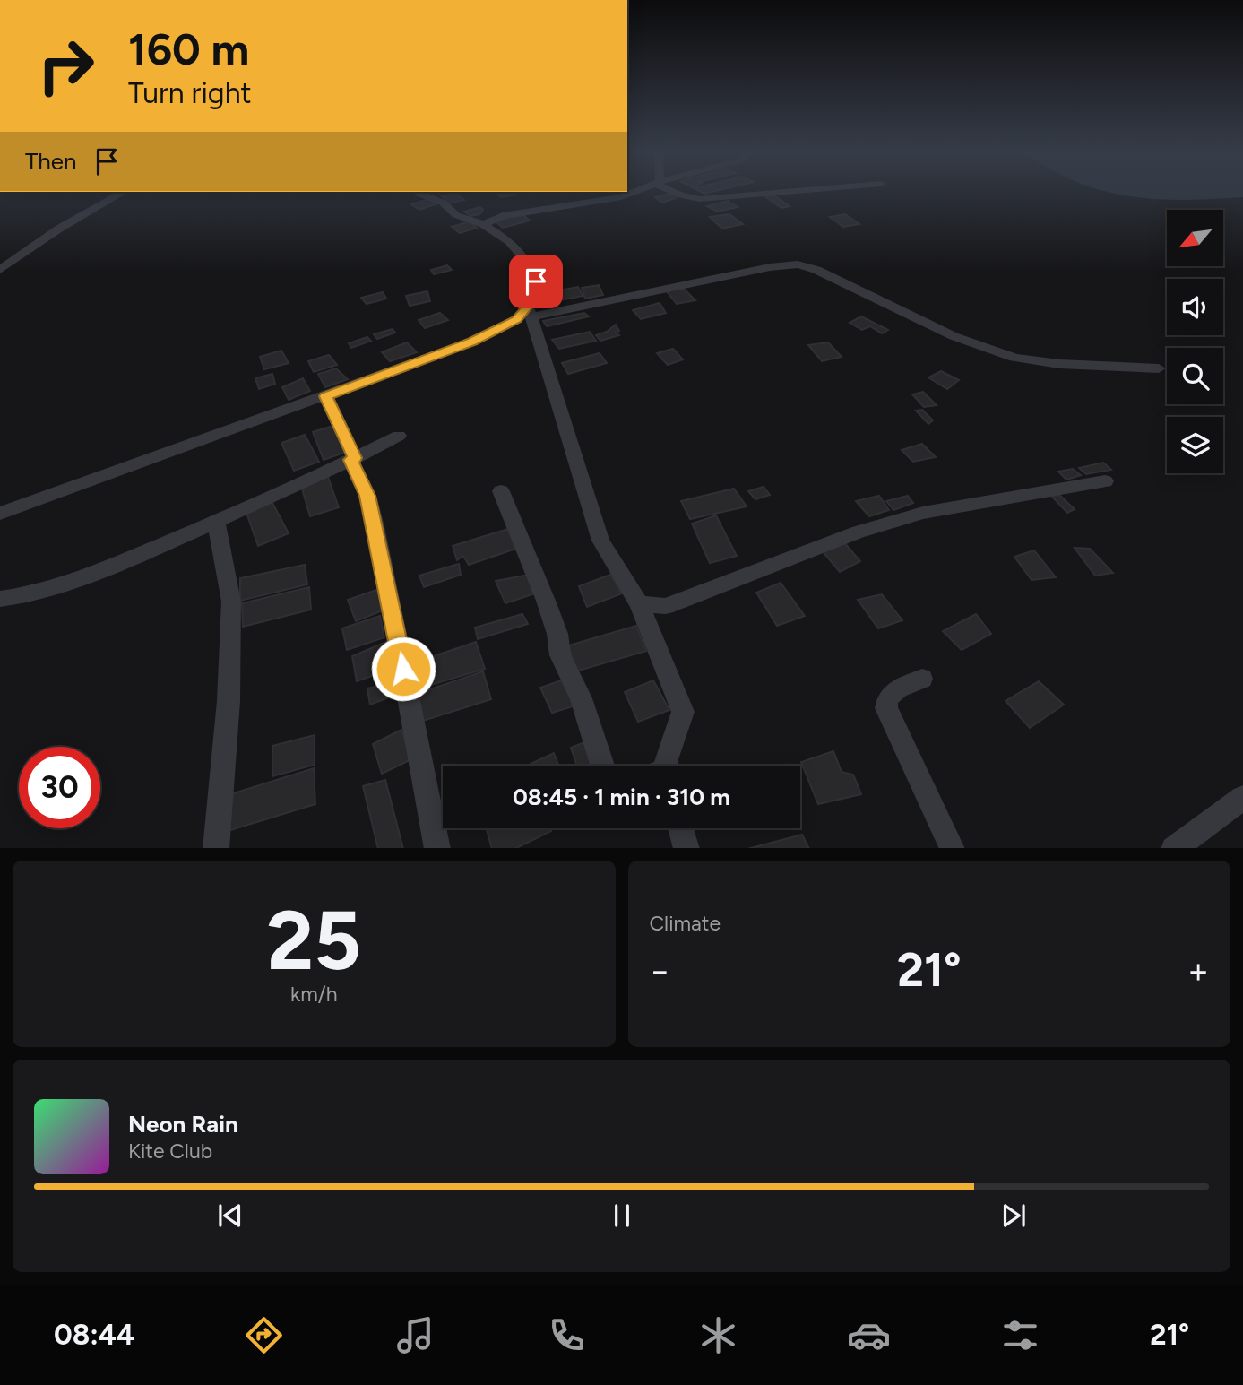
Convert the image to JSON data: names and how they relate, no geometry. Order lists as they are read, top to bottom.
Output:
{
  "north": "bottom left",
  "page": {
    "turn": ["160 m", "Turn right"],
    "then": "Then",
    "limit": "30",
    "trip": "08:45 · 1 min · 310 m",
    "tile": [
      ["25", "km/h"],
      "Climate"
    ],
    "heat": ["−", "21°", "+"],
    "song": ["Neon Rain", "Kite Club"],
    "tabs": ["08:44", "21°"]
  }
}
